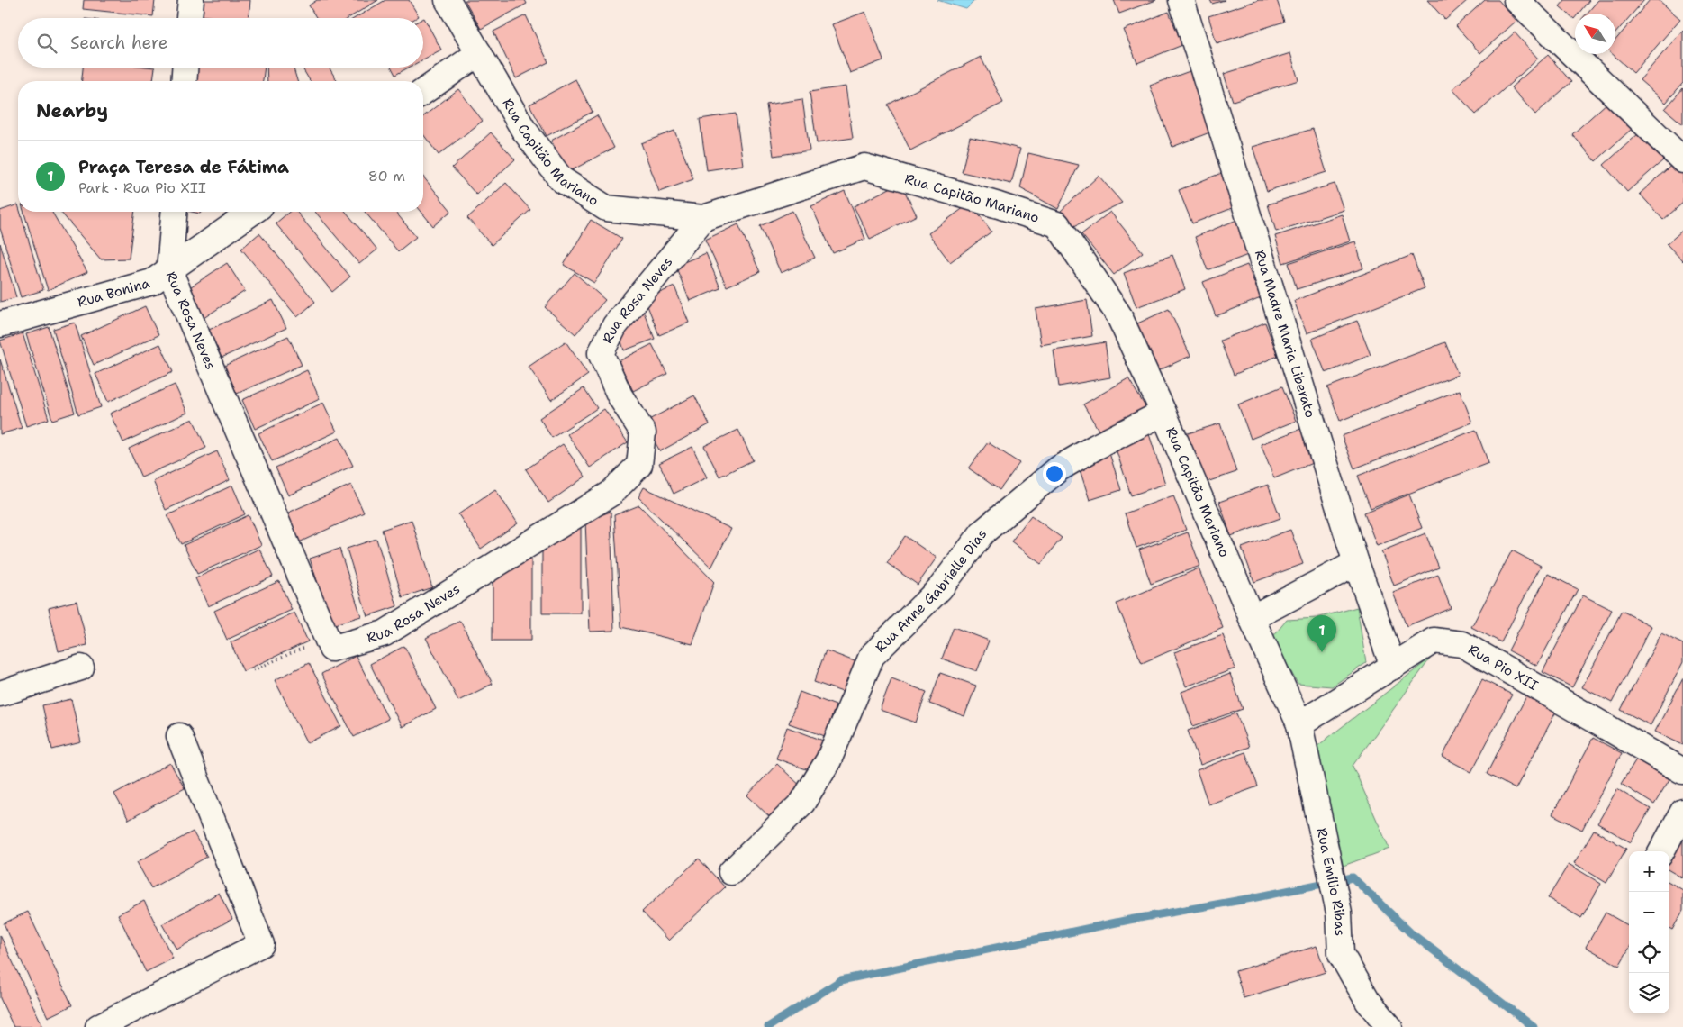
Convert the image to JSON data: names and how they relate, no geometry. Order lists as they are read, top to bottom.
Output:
{
  "streets": {
    "street": [
      "Rua Capitão Mariano",
      "Rua Bonina",
      "Rua Rosa Neves",
      "Rua Madre Maria Liberato",
      "Rua Anne Gabrielle Dias",
      "Rua Pio XII",
      "Rua Emílio Ribas"
    ]
  },
  "crossings": [
    ["Rua Capitão Mariano", "Rua Rosa Neves"],
    ["Rua Capitão Mariano", "Rua Anne Gabrielle Dias"],
    ["Rua Capitão Mariano", "Rua Pio XII"],
    ["Rua Capitão Mariano", "Rua Emílio Ribas"],
    ["Rua Bonina", "Rua Rosa Neves"],
    ["Rua Madre Maria Liberato", "Rua Pio XII"],
    ["Rua Pio XII", "Rua Emílio Ribas"]
  ],
  "north": "top left",
  "page": {
    "search": "Search here",
    "heading": "Nearby",
    "list": [
      {
        "mark": "1",
        "name": "Praça Teresa de Fátima",
        "note": "Park · Rua Pio XII",
        "value": "80 m"
      }
    ],
    "pins": "1",
    "map_buttons": ["+", "−"]
  }
}
